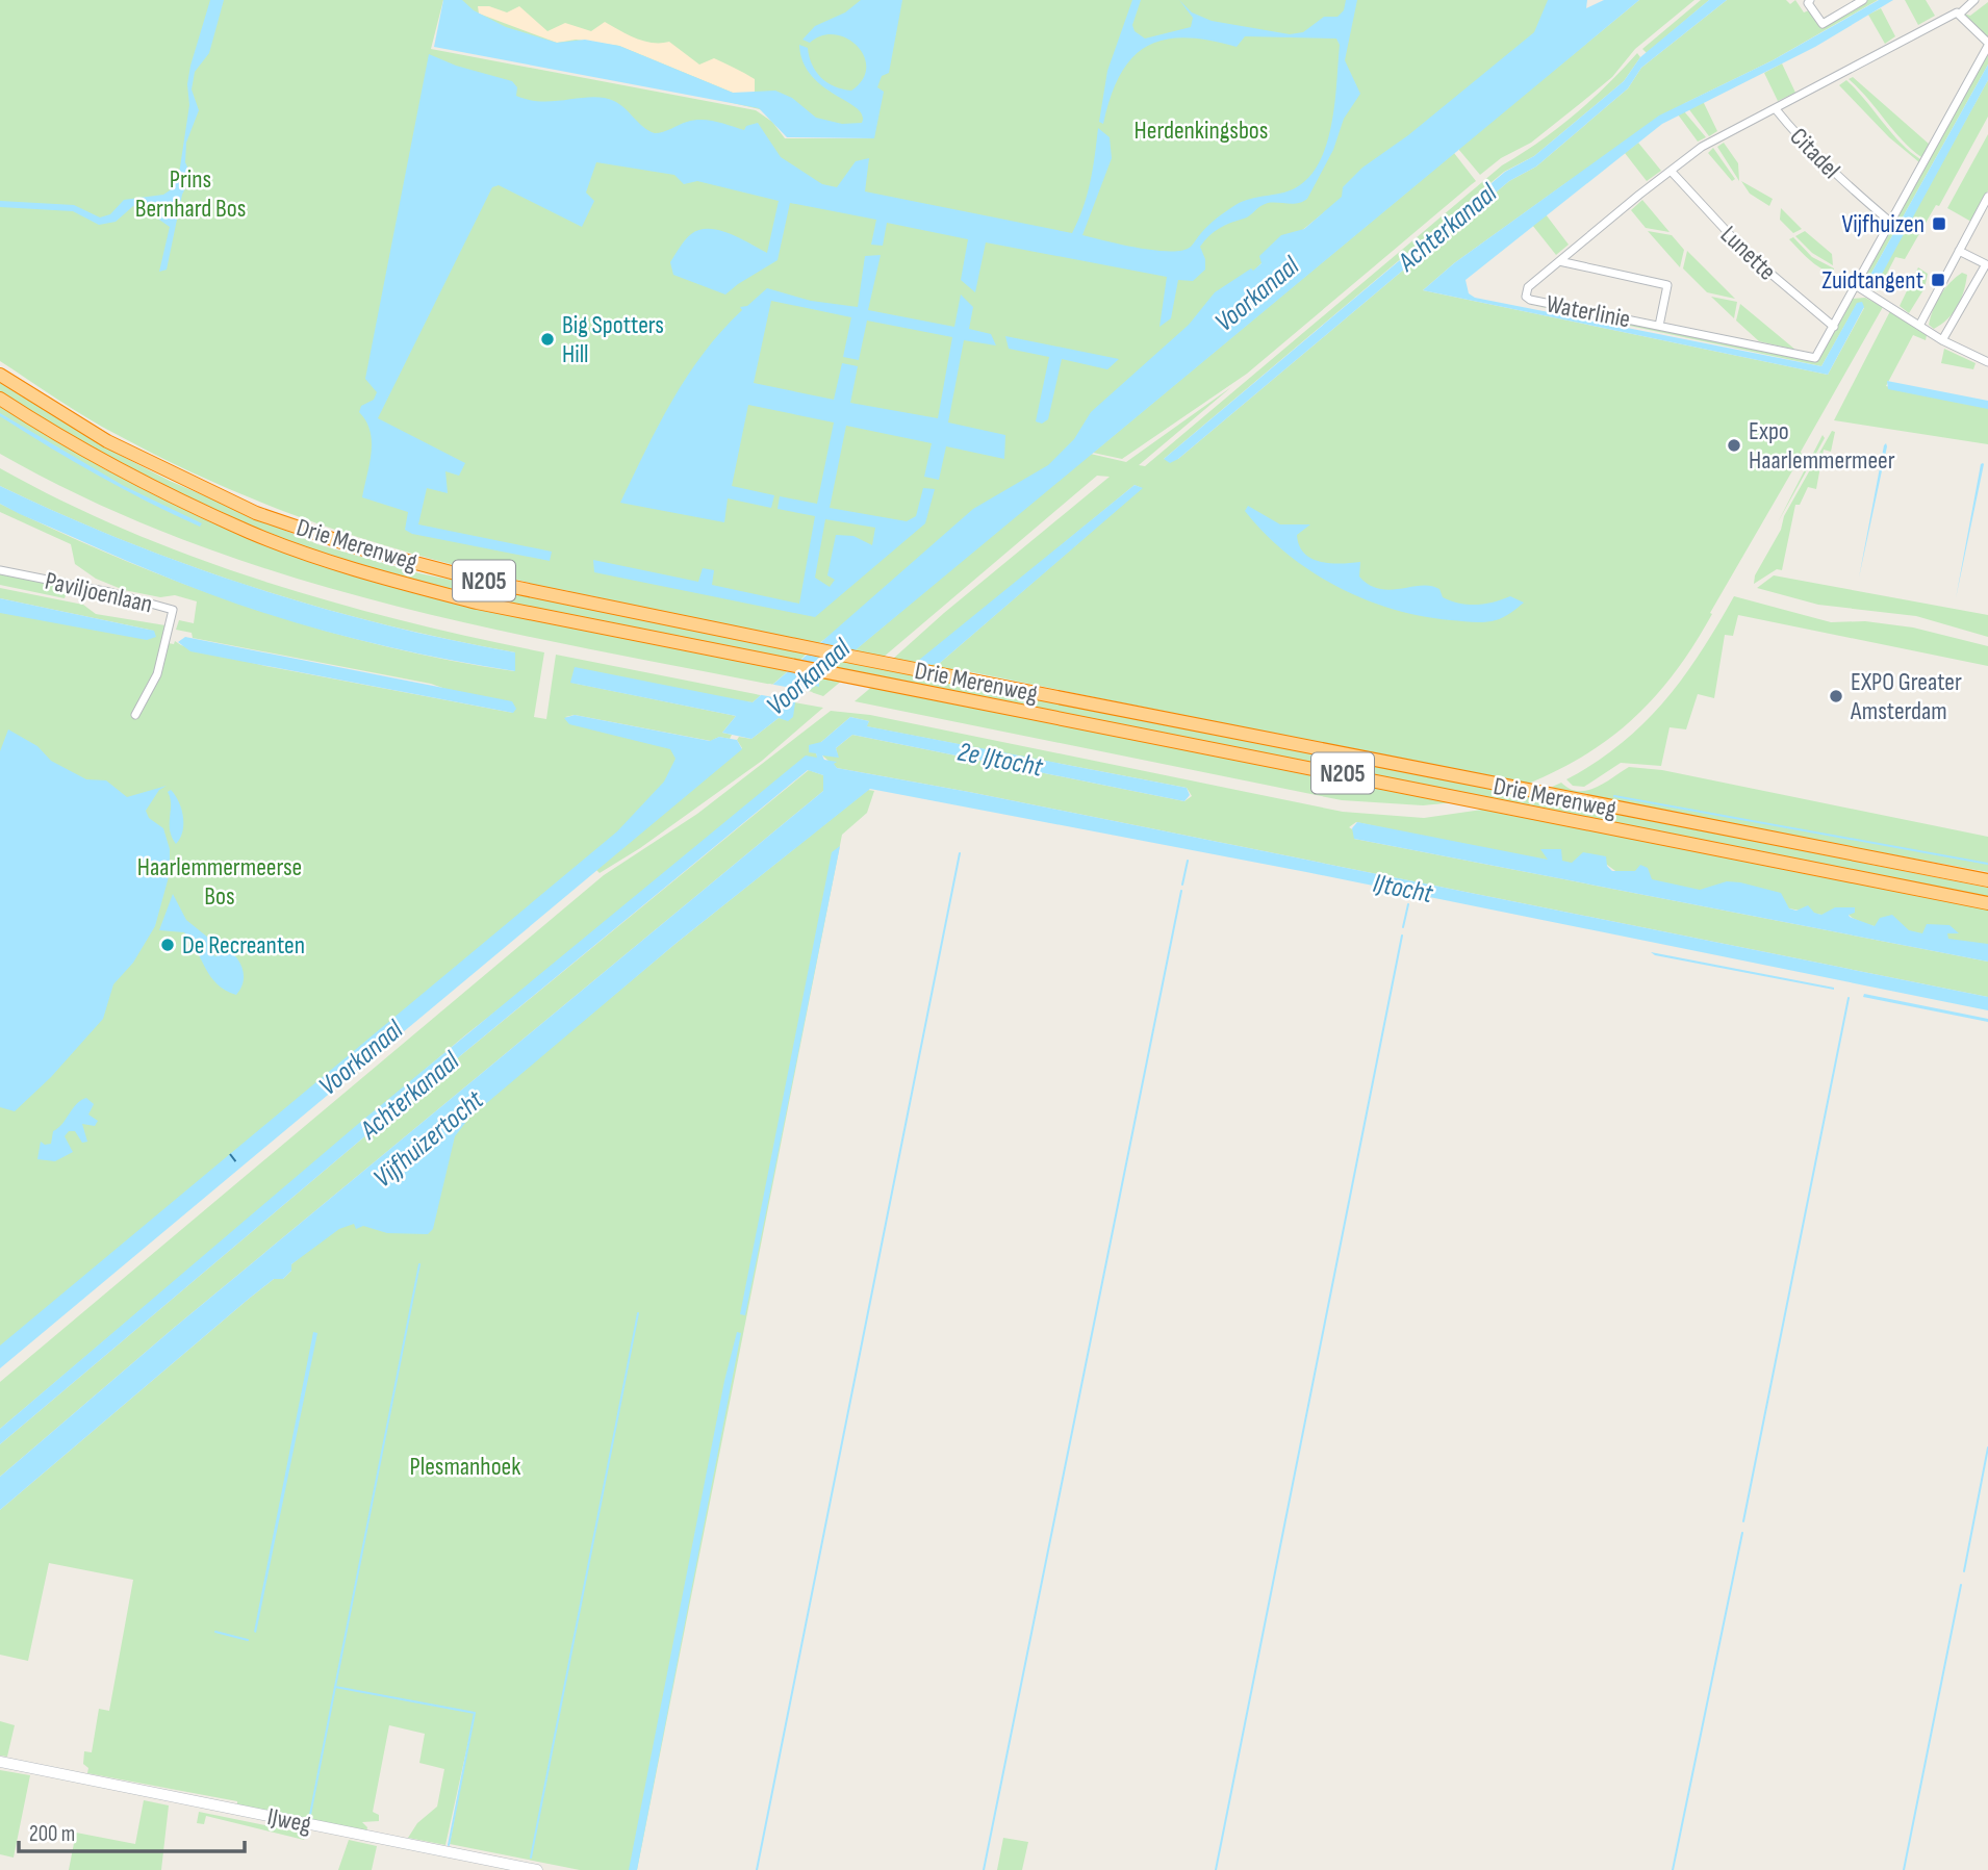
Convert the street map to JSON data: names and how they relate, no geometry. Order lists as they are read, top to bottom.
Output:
{
  "streets": {
    "highway": ["Drie Merenweg", "N205"],
    "street": [
      "Citadel",
      "Lunette",
      "Waterlinie",
      "Paviljoenlaan",
      "IJweg"
    ]
  },
  "crossings": [
    ["Citadel", "Waterlinie"],
    ["Lunette", "Waterlinie"]
  ],
  "water": [
    "Achterkanaal",
    "Voorkanaal",
    "2e IJtocht",
    "IJtocht",
    "Vijfhuizertocht"
  ],
  "parks": [
    "Herdenkingsbos",
    "Prins Bernhard Bos",
    "Haarlemmermeerse Bos",
    "Plesmanhoek"
  ],
  "places": {
    "transit": ["Vijfhuizen", "Zuidtangent"],
    "other": [
      "Big Spotters Hill",
      "Expo Haarlemmermeer",
      "EXPO Greater Amsterdam",
      "De Recreanten"
    ]
  },
  "scale_bar": "200 m"
}
